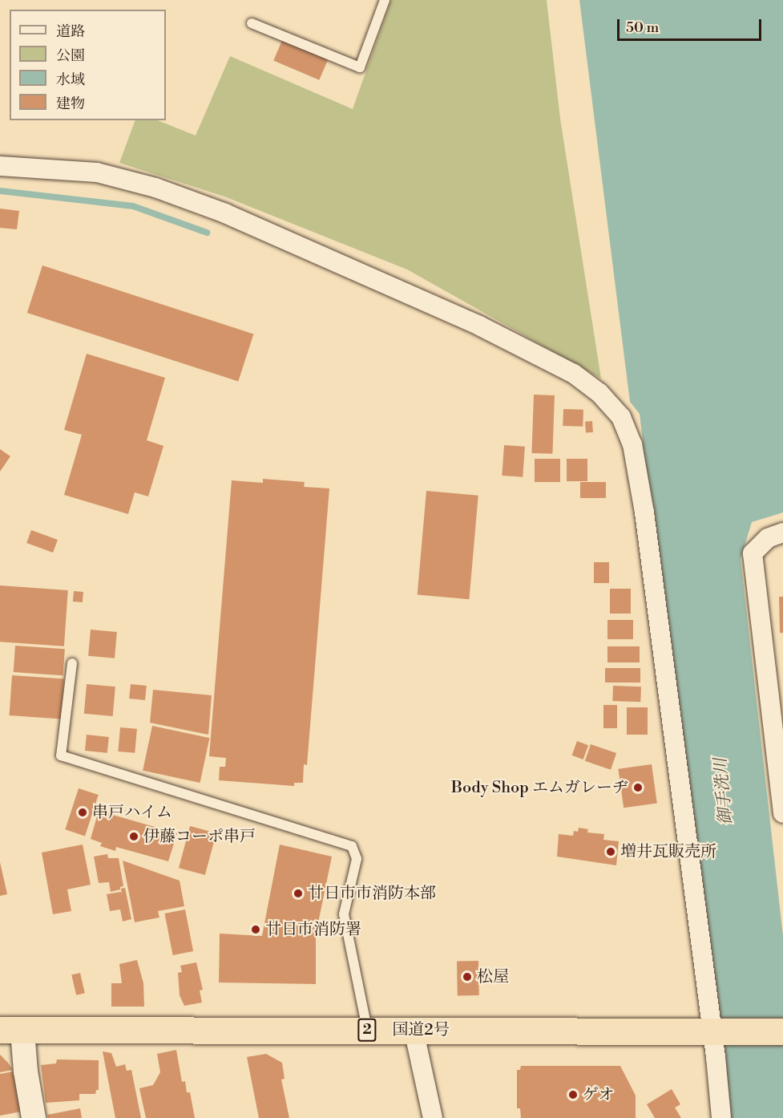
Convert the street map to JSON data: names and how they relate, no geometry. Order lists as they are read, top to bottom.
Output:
{
  "streets": {
    "highway": ["2", "国道2号"]
  },
  "water": ["御手洗川"],
  "places": [
    "Body Shop エムガレーヂ",
    "串戸ハイム",
    "伊藤コーポ串戸",
    "増井瓦販売所",
    "廿日市市消防本部",
    "廿日市消防署",
    "松屋",
    "ゲオ"
  ],
  "legend": [
    "道路",
    "公園",
    "水域",
    "建物"
  ],
  "scale_bar": "50 m"
}
